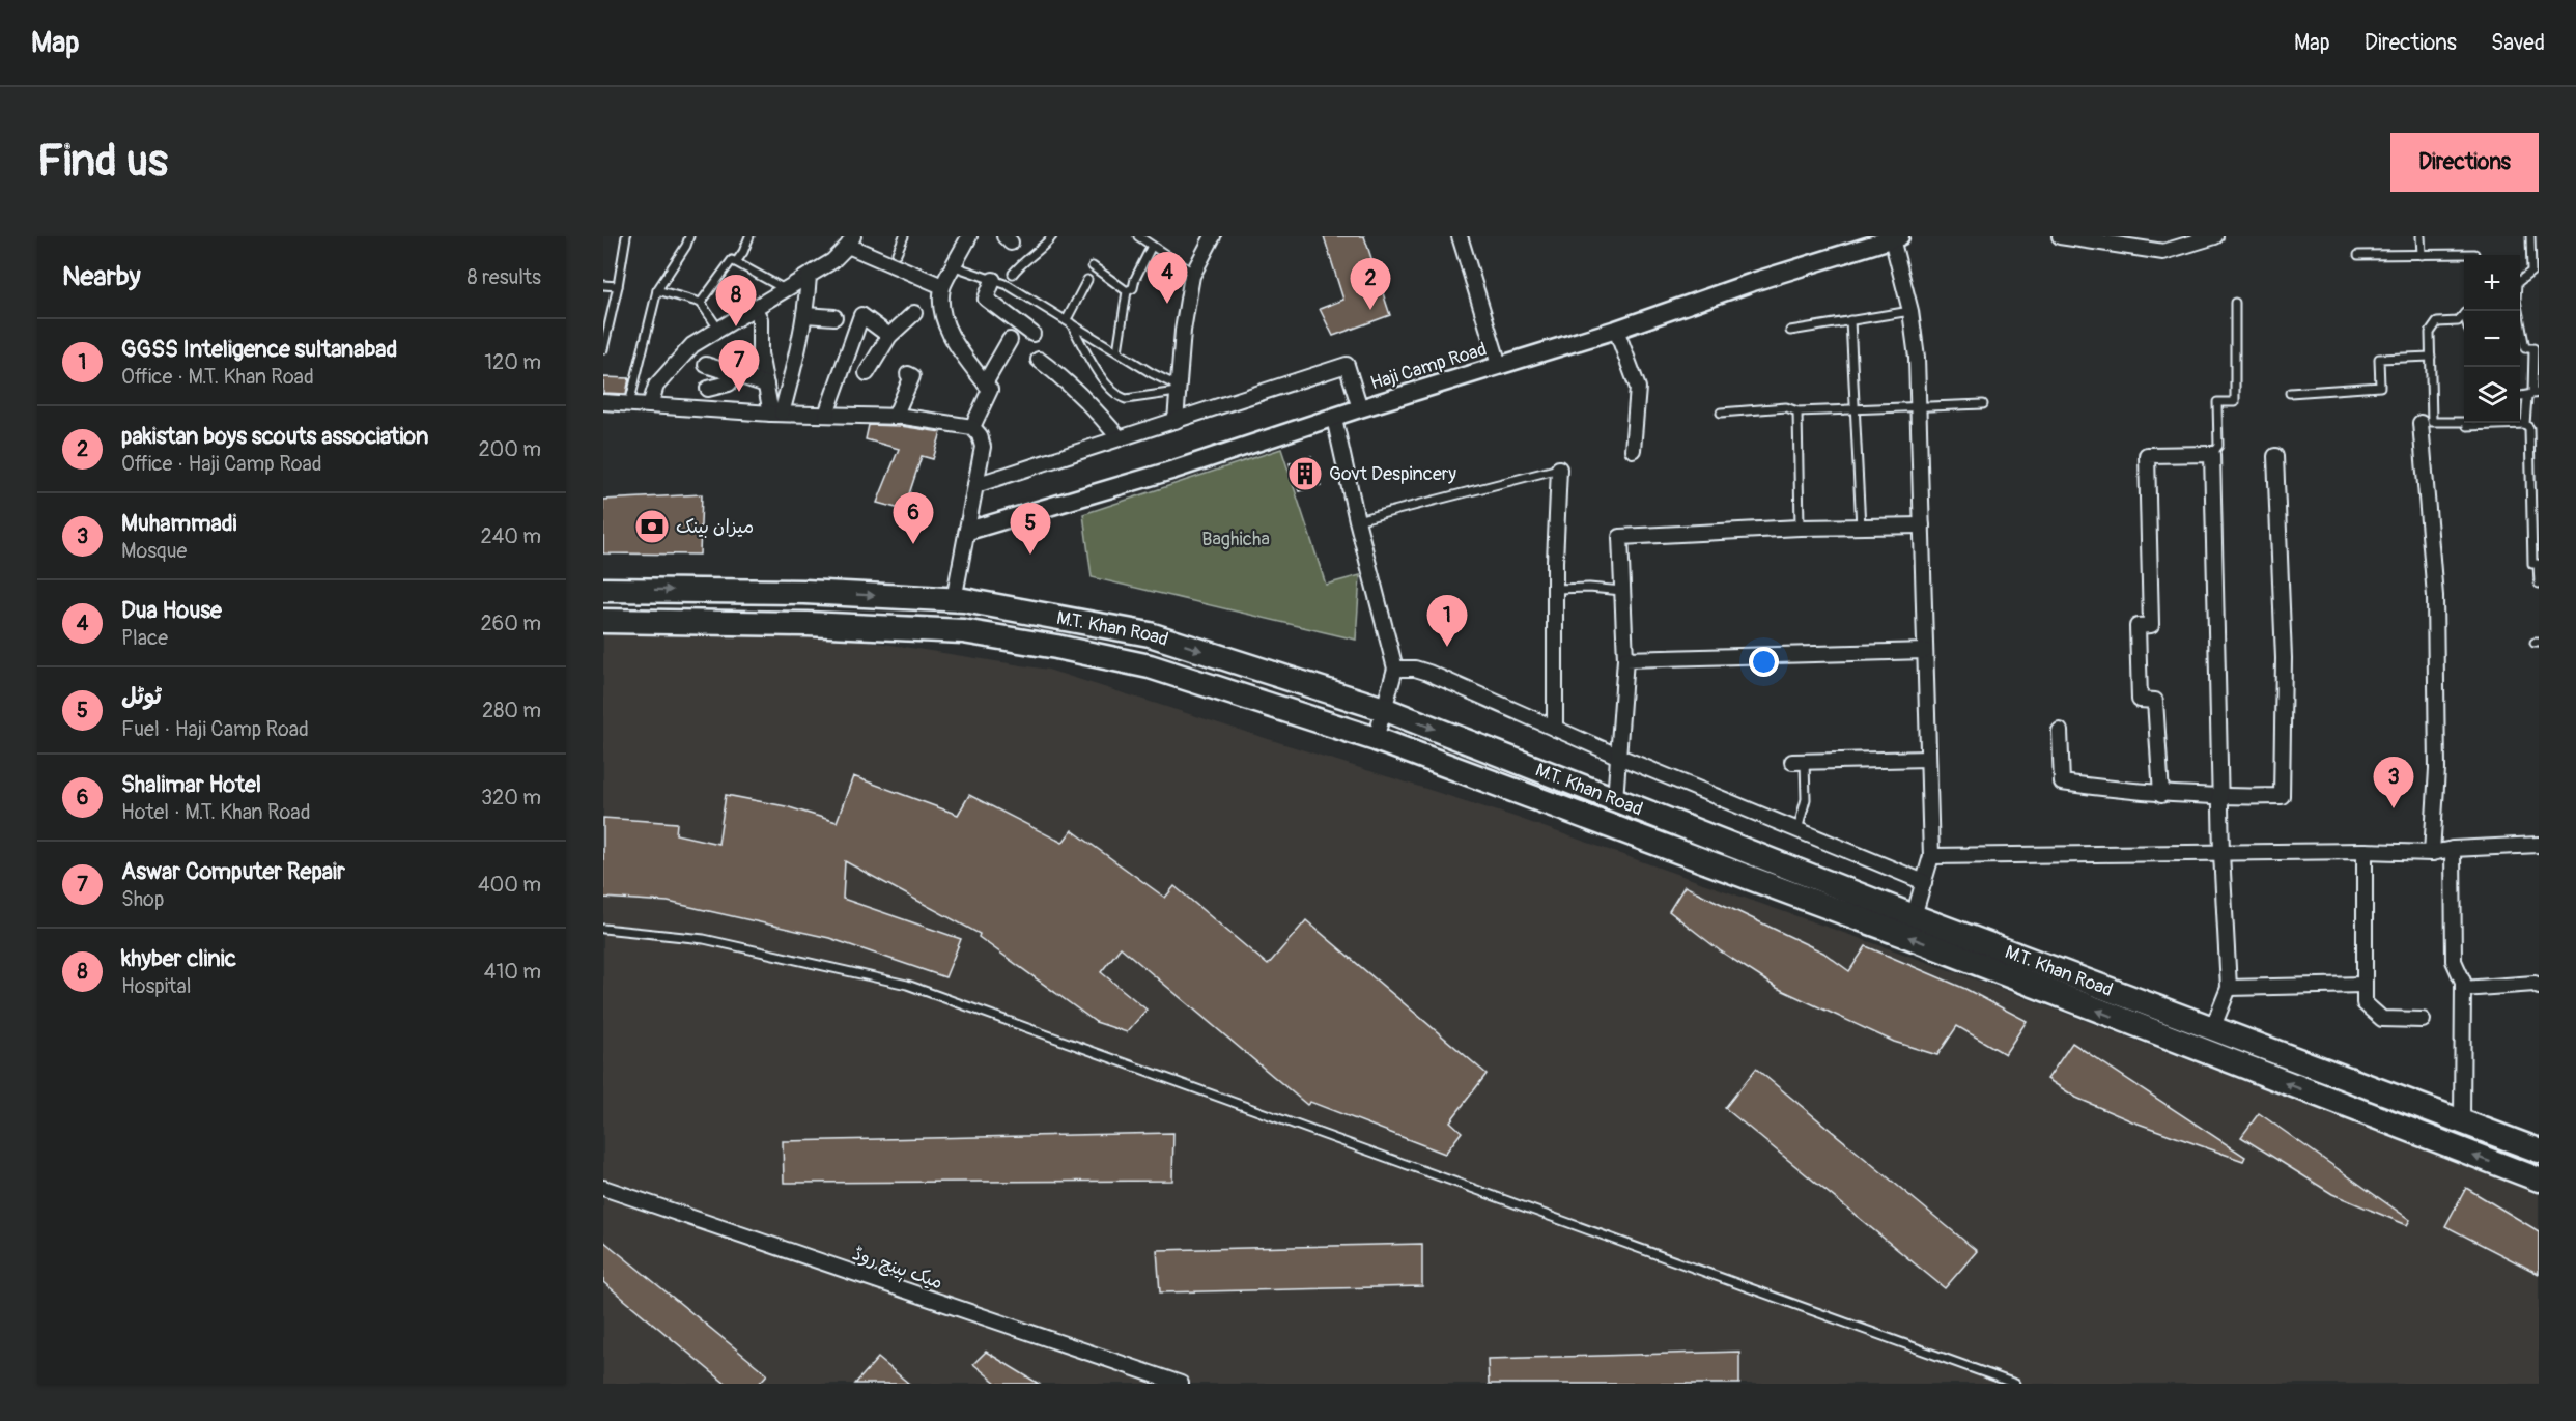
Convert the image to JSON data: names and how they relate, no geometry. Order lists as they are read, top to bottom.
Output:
{
  "streets": {
    "highway": ["M.T. Khan Road"],
    "street": ["Haji Camp Road", "میک ہینچ روڈ"]
  },
  "parks": ["Baghicha"],
  "places": {
    "building": ["Govt Despincery"],
    "bank": ["میزان بینک"]
  },
  "page": {
    "header": "Map",
    "nav": ["Map", "Directions", "Saved"],
    "buttons": "Directions",
    "title": "Find us",
    "heading": ["Nearby", "8 results"],
    "pins": [
      "4",
      "2",
      "8",
      "7",
      "6",
      "5",
      "1",
      "3"
    ],
    "map_buttons": ["+", "−"],
    "list": [
      {
        "mark": "1",
        "name": "GGSS Inteligence sultanabad",
        "note": "Office · M.T. Khan Road",
        "value": "120 m"
      },
      {
        "mark": "2",
        "name": "pakistan boys scouts association",
        "note": "Office · Haji Camp Road",
        "value": "200 m"
      },
      {
        "mark": "3",
        "name": "Muhammadi",
        "note": "Mosque",
        "value": "240 m"
      },
      {
        "mark": "4",
        "name": "Dua House",
        "note": "Place",
        "value": "260 m"
      },
      {
        "mark": "5",
        "name": "ٹوٹل",
        "note": "Fuel · Haji Camp Road",
        "value": "280 m"
      },
      {
        "mark": "6",
        "name": "Shalimar Hotel",
        "note": "Hotel · M.T. Khan Road",
        "value": "320 m"
      },
      {
        "mark": "7",
        "name": "Aswar Computer Repair",
        "note": "Shop",
        "value": "400 m"
      },
      {
        "mark": "8",
        "name": "khyber clinic",
        "note": "Hospital",
        "value": "410 m"
      }
    ]
  }
}
